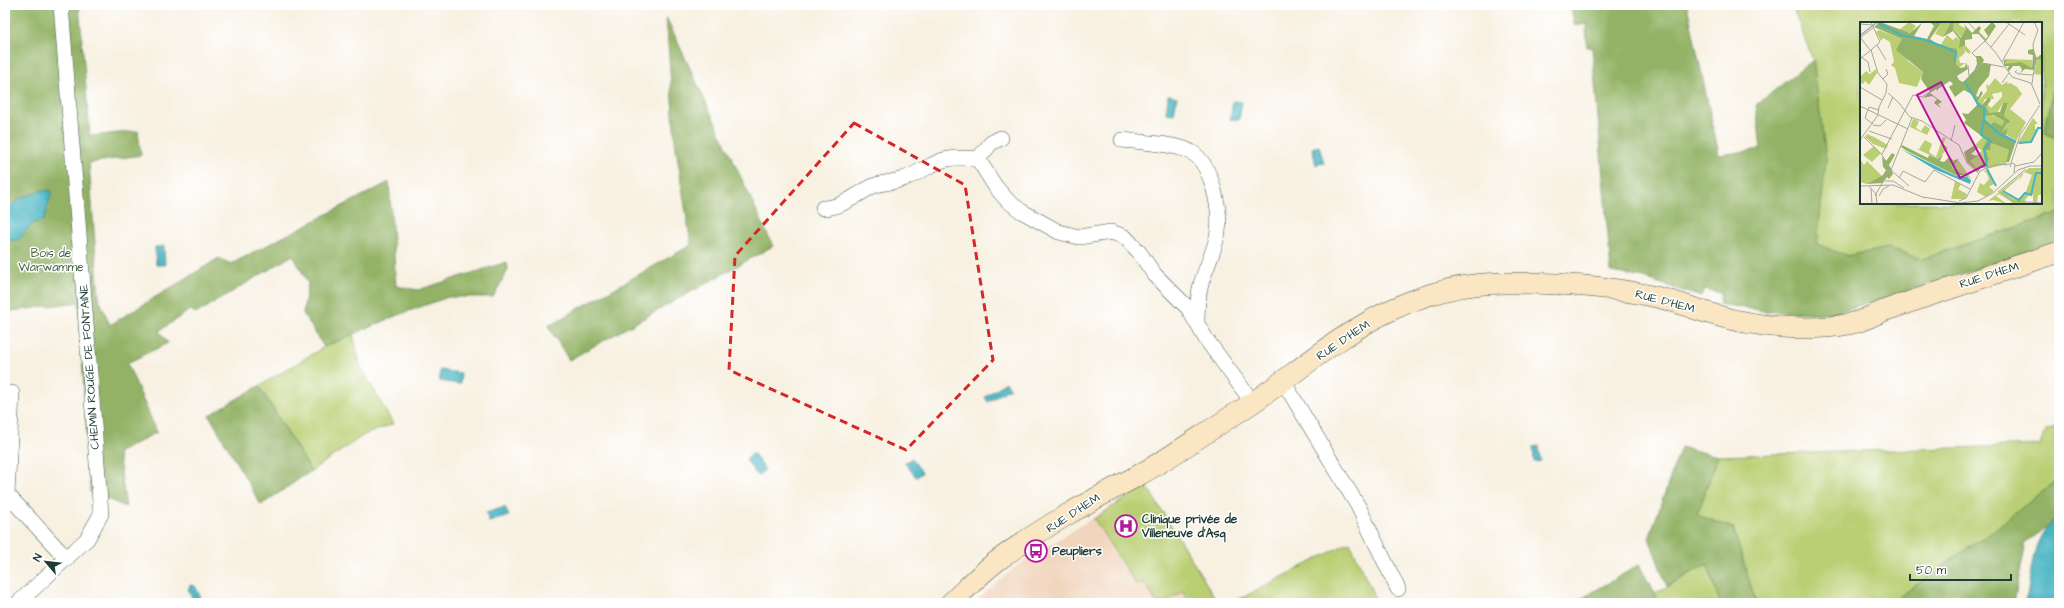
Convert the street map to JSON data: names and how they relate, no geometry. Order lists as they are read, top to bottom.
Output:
{
  "streets": {
    "street": ["RUE D'HEM", "CHEMIN ROUGE DE FONTAINE"]
  },
  "parks": ["Bois de Warwamme"],
  "places": {
    "hospital": ["Clinique privée de Villeneuve d'Asq"],
    "bus stop": ["Peupliers"]
  },
  "scale_bar": "50 m",
  "north": "top left"
}
